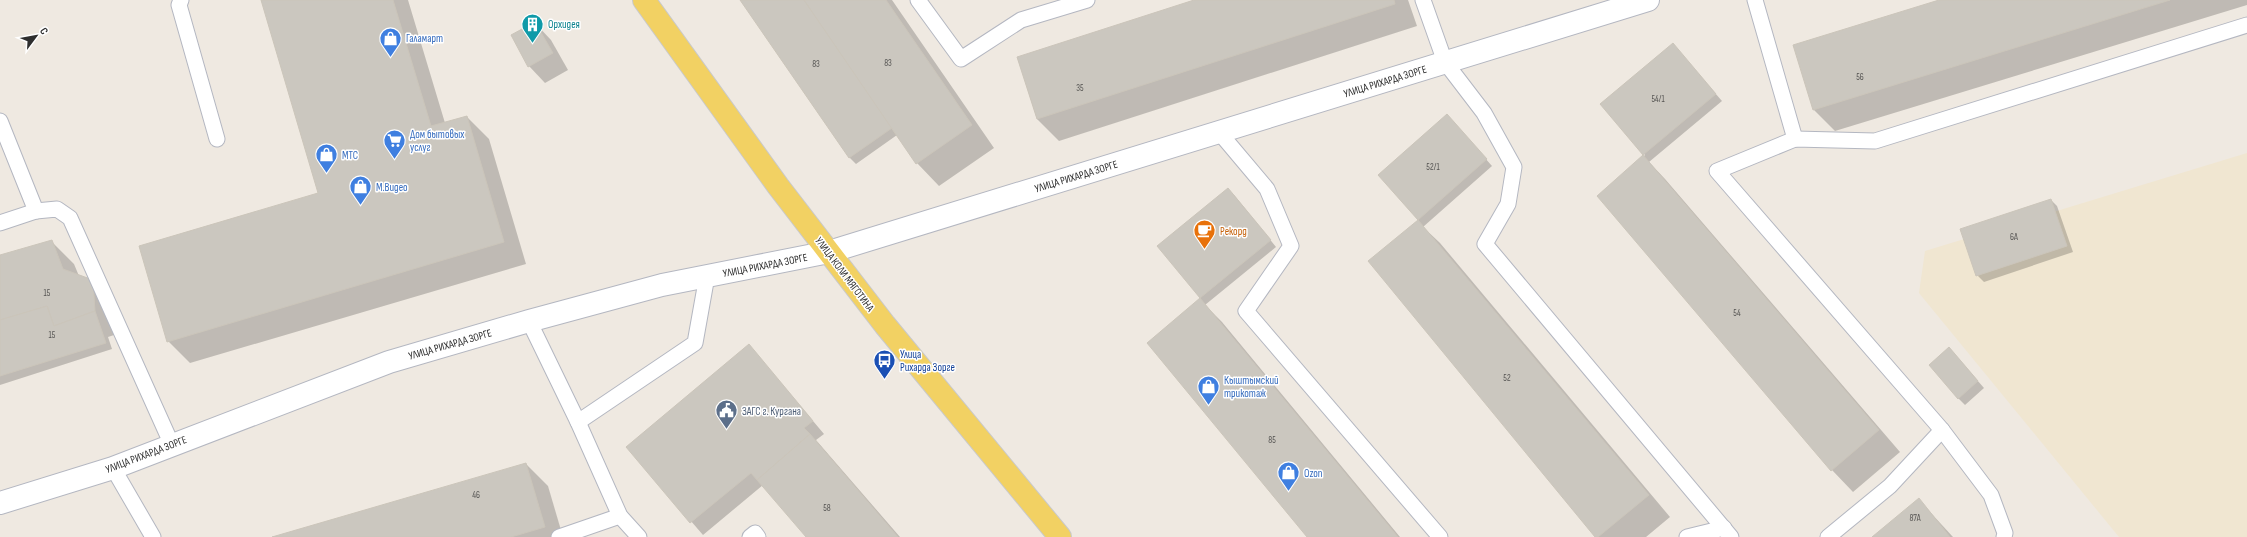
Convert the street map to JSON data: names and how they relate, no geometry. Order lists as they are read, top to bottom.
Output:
{
  "streets": {
    "main road": ["УЛИЦА КОЛИ МЯГОТИНА"],
    "street": ["УЛИЦА РИХАРДА ЗОРГЕ"]
  },
  "crossings": [
    ["УЛИЦА РИХАРДА ЗОРГЕ", "УЛИЦА КОЛИ МЯГОТИНА"]
  ],
  "places": {
    "building": ["Орхидея"],
    "shop": [
      "Галамарт",
      "МТС",
      "М.Видео",
      "Кыштымский трикотаж",
      "Ozon"
    ],
    "supermarket": ["Дом бытовых услуг"],
    "cafe": ["Рекорд"],
    "bus stop": ["Улица Рихарда Зорге"],
    "public building": ["ЗАГС г. Кургана"]
  },
  "house_numbers": [
    "83",
    "83",
    "56",
    "35",
    "54/1",
    "52/1",
    "6А",
    "15",
    "54",
    "15",
    "52",
    "85",
    "46",
    "58",
    "87А"
  ],
  "north": "top right"
}
